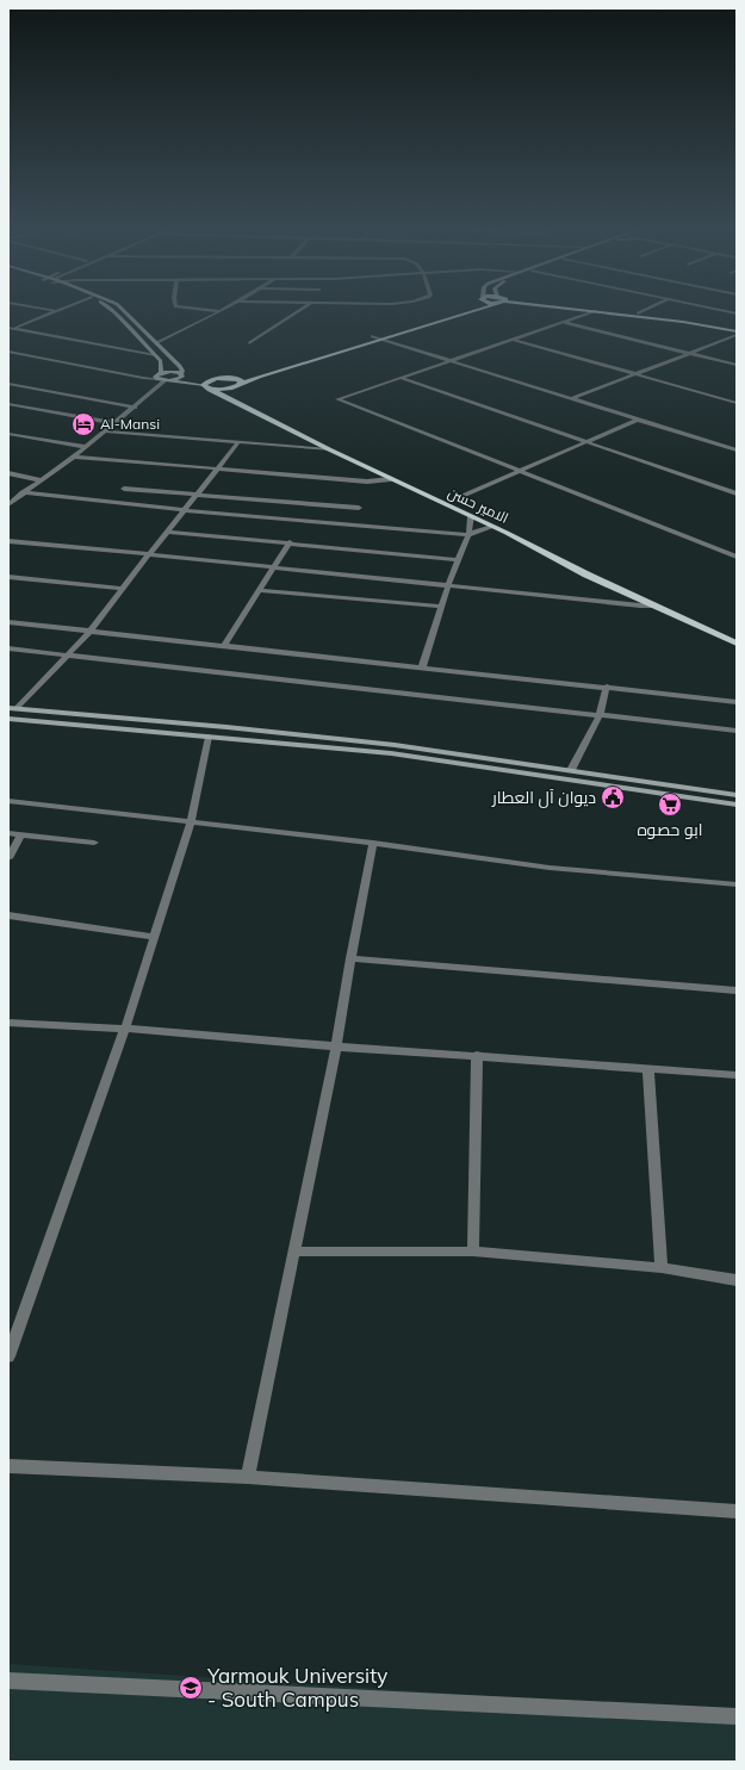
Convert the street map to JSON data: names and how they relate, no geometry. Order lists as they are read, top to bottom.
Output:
{
  "streets": {
    "main road": ["الامير حسن"]
  },
  "places": {
    "hotel": ["Al-Mansi"],
    "public building": ["ديوان آل العطار"],
    "supermarket": ["ابو حصوه"],
    "school or university": ["Yarmouk University - South Campus"]
  }
}
